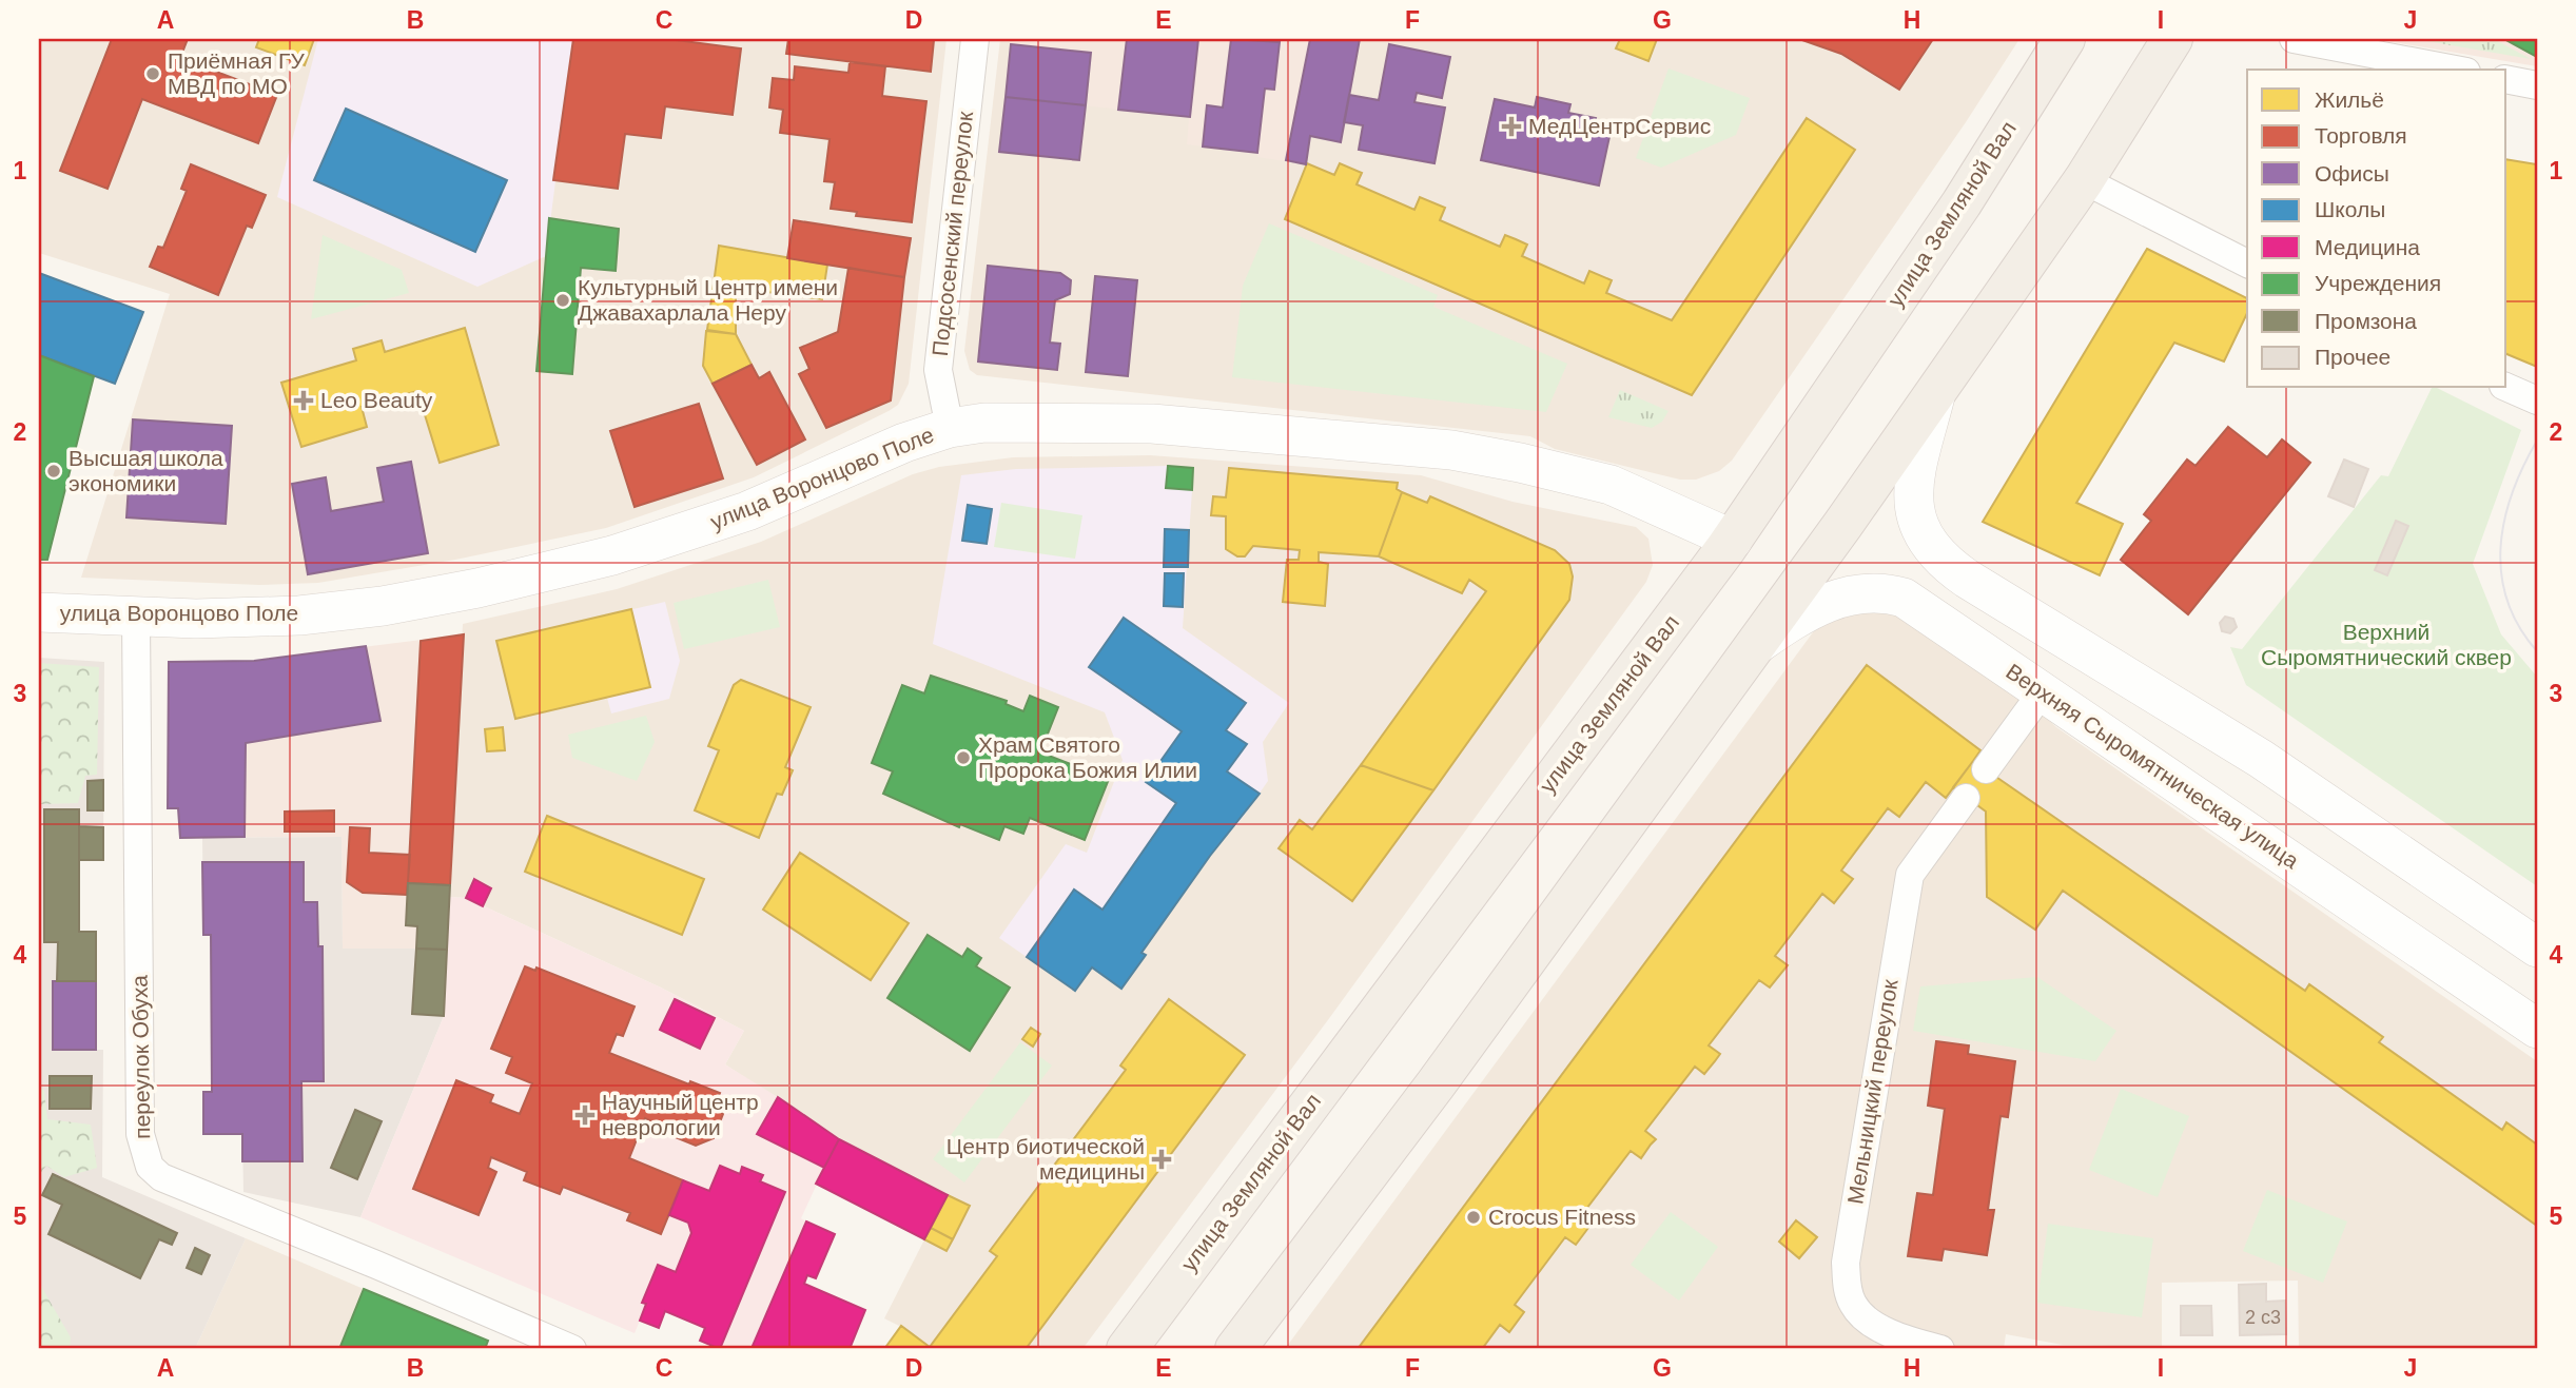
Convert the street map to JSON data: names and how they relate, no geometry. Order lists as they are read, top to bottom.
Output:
{
  "streets": {
    "main road": ["улица Земляной Вал", "улица Воронцово Поле", "Верхняя Сыромятническая улица"],
    "street": ["Подсосенский переулок", "переулок Обуха", "Мельницкий переулок"]
  },
  "crossings": [
    ["улица Земляной Вал", "улица Воронцово Поле"],
    ["Подсосенский переулок", "улица Воронцово Поле"],
    ["улица Воронцово Поле", "переулок Обуха"]
  ],
  "parks": ["Верхний Сыромятнический сквер"],
  "places": {
    "other": [
      "Приёмная ГУ МВД по МО",
      "Культурный Центр имени Джавахарлала Неру",
      "Высшая школа экономики",
      "Храм Святого Пророка Божия Илии",
      "Crocus Fitness"
    ],
    "health": [
      "МедЦентрСервис",
      "Leo Beauty",
      "Научный центр неврологии",
      "Центр биотической медицины"
    ]
  },
  "house_numbers": ["2 с3"],
  "legend": [
    "Жильё",
    "Торговля",
    "Офисы",
    "Школы",
    "Медицина",
    "Учреждения",
    "Промзона",
    "Прочее"
  ],
  "grid": {
    "columns": [
      "A",
      "B",
      "C",
      "D",
      "E",
      "F",
      "G",
      "H",
      "I",
      "J"
    ],
    "rows": [
      "1",
      "2",
      "3",
      "4",
      "5"
    ]
  }
}
